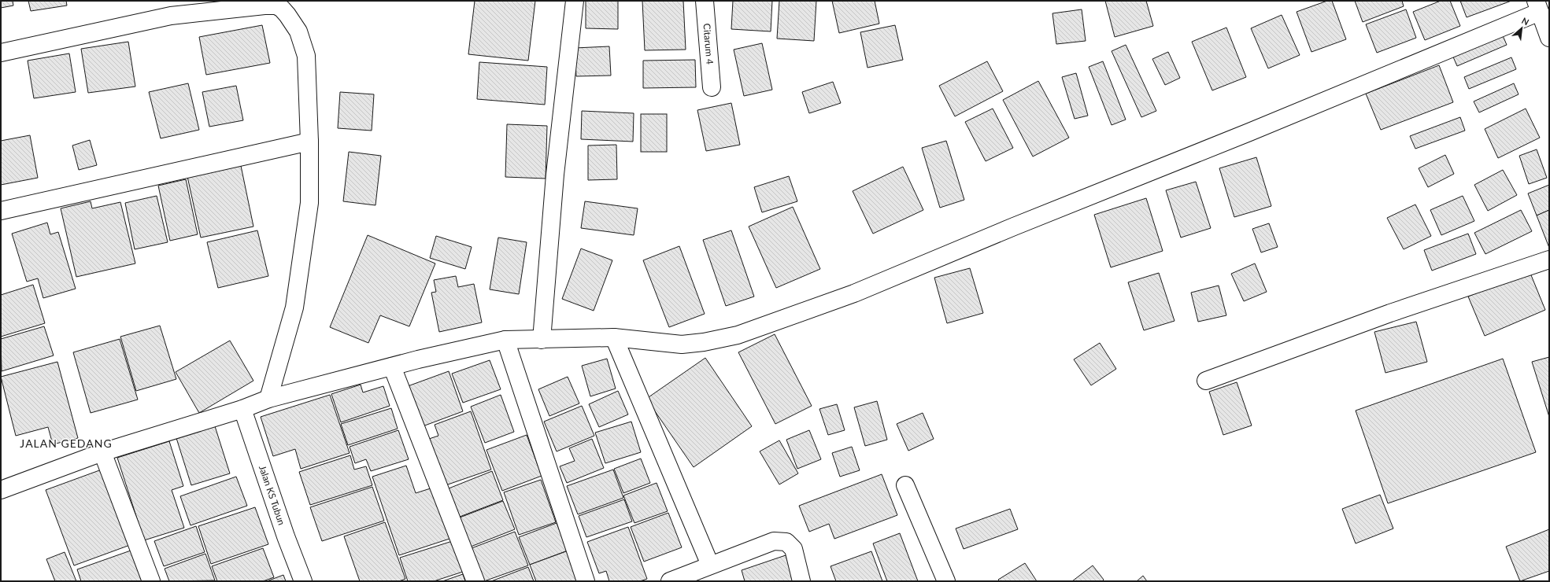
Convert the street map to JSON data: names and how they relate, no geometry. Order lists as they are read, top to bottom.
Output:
{
  "streets": {
    "street": ["Citarum 4", "Jalan KS Tubun"]
  },
  "districts": ["JALAN GEDANG"],
  "north": "top right"
}
